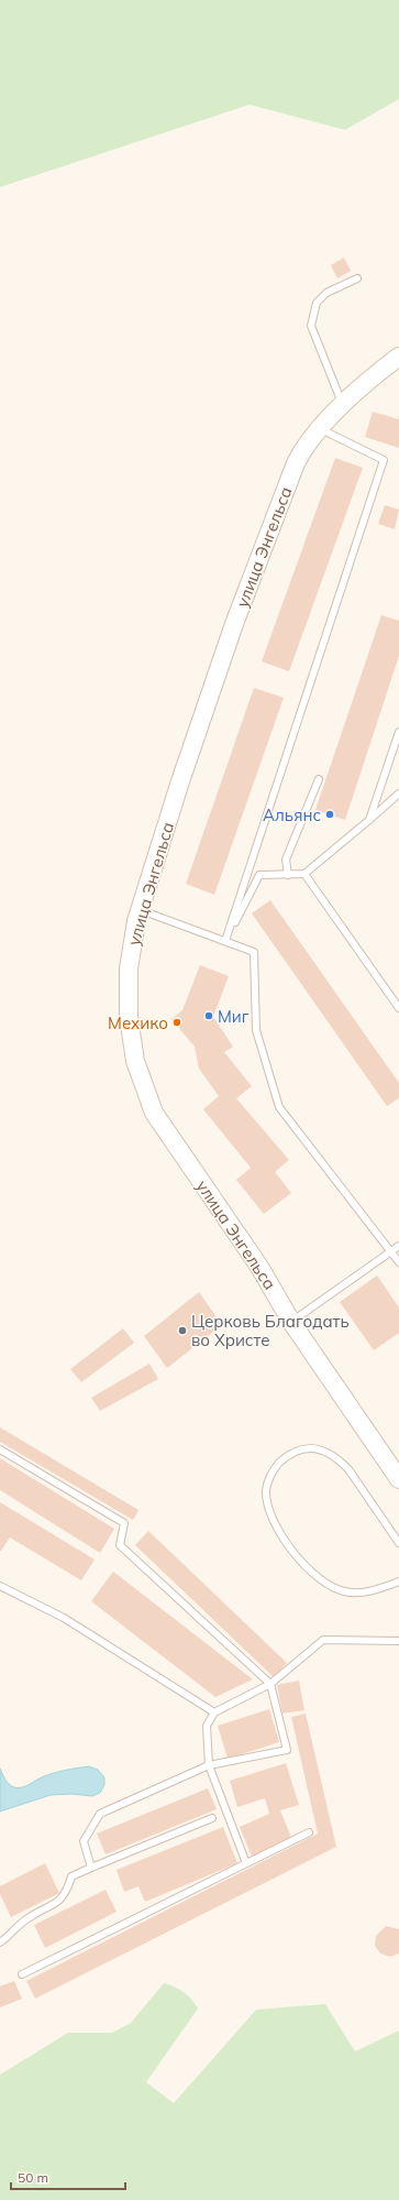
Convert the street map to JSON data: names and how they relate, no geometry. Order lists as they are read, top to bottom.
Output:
{
  "streets": {
    "street": ["улица Энгельса"]
  },
  "places": [
    "Альянс",
    "Миг",
    "Мехико",
    "Церковь Благодать во Христе"
  ],
  "scale_bar": "50 m"
}
